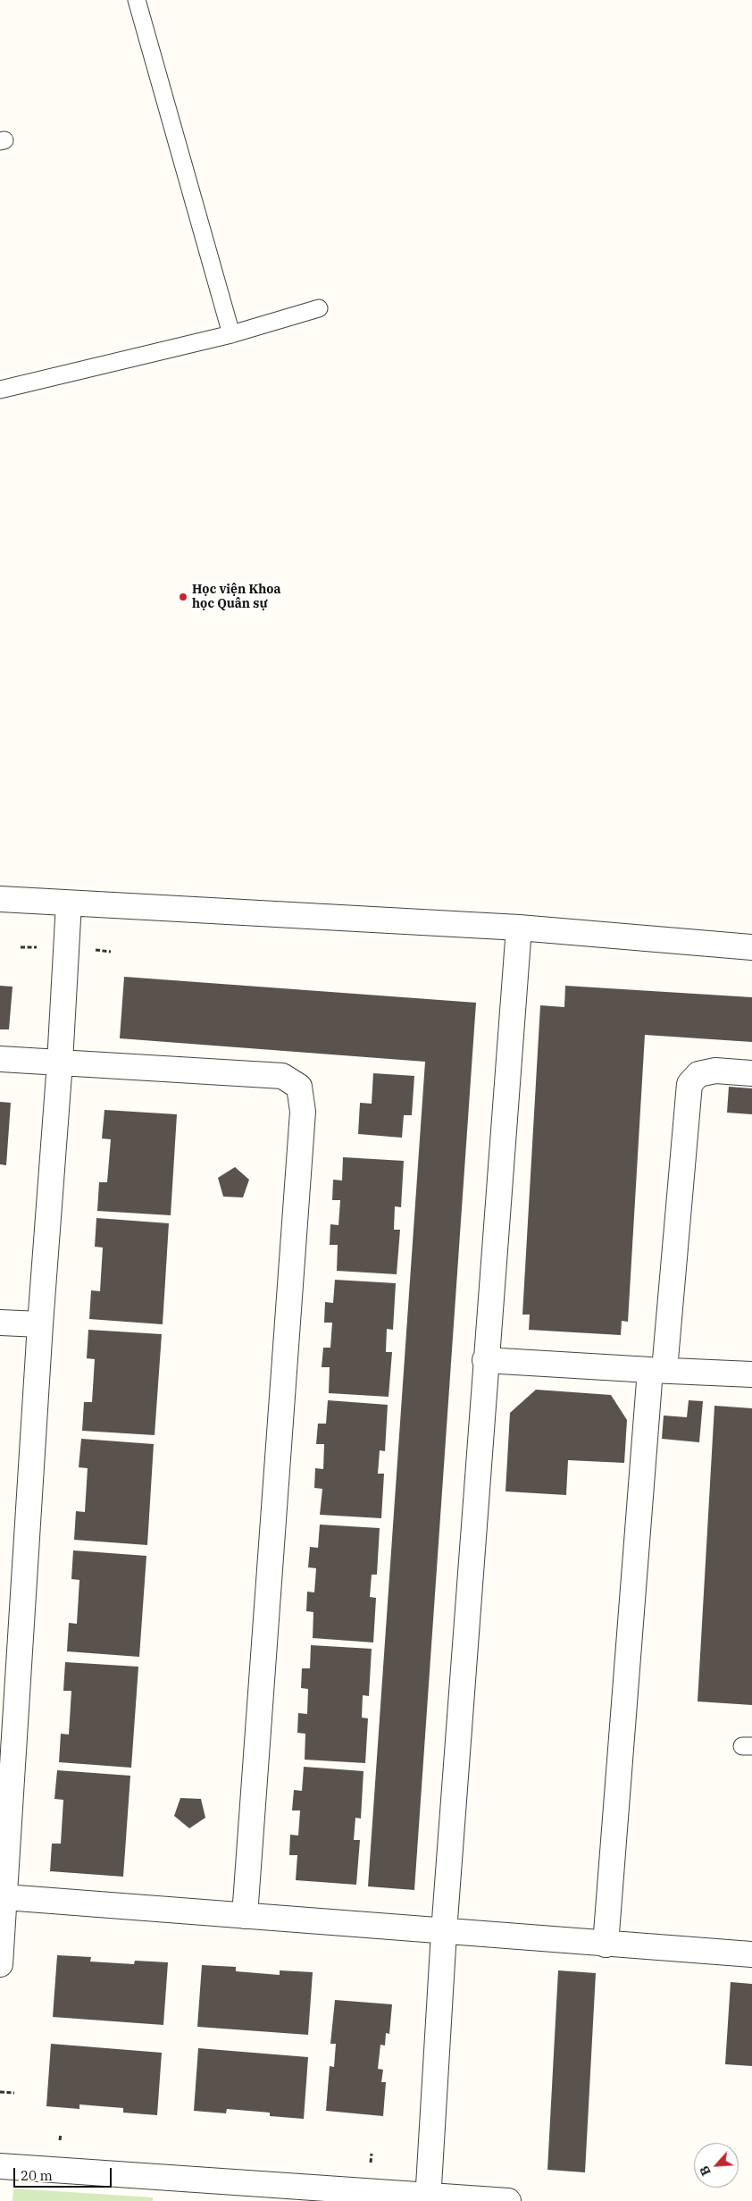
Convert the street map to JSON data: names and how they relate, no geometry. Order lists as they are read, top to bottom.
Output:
{
  "places": ["Học viện Khoa học Quân sự"],
  "scale_bar": "20 m",
  "north": "bottom left"
}
